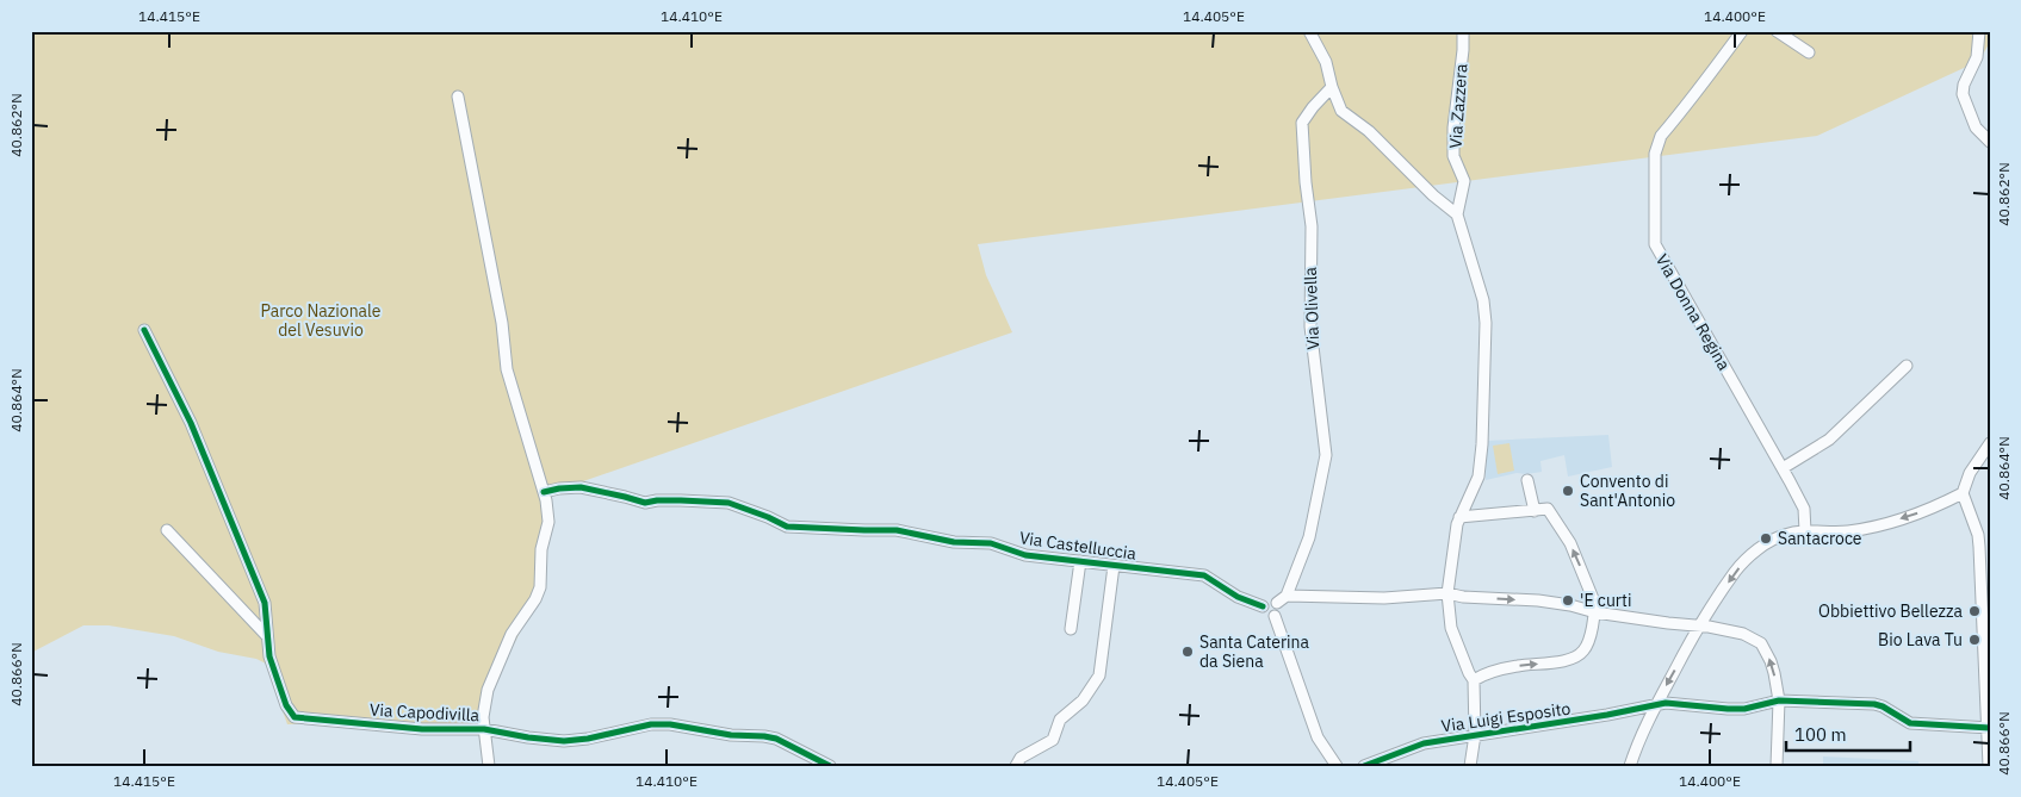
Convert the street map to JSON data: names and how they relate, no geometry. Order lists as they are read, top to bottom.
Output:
{
  "streets": {
    "street": [
      "Via Zazzera",
      "Via Olivella",
      "Via Donna Regina",
      "Via Castelluccia",
      "Via Capodivilla",
      "Via Luigi Esposito"
    ]
  },
  "parks": ["Parco Nazionale del Vesuvio"],
  "places": [
    "Convento di Sant'Antonio",
    "Santacroce",
    "'E curti",
    "Obbiettivo Bellezza",
    "Bio Lava Tu",
    "Santa Caterina da Siena"
  ],
  "scale_bar": "100 m",
  "coordinates": [
    "14.415°E",
    "14.410°E",
    "14.405°E",
    "14.400°E",
    "40.862°N",
    "40.864°N",
    "40.866°N"
  ]
}
